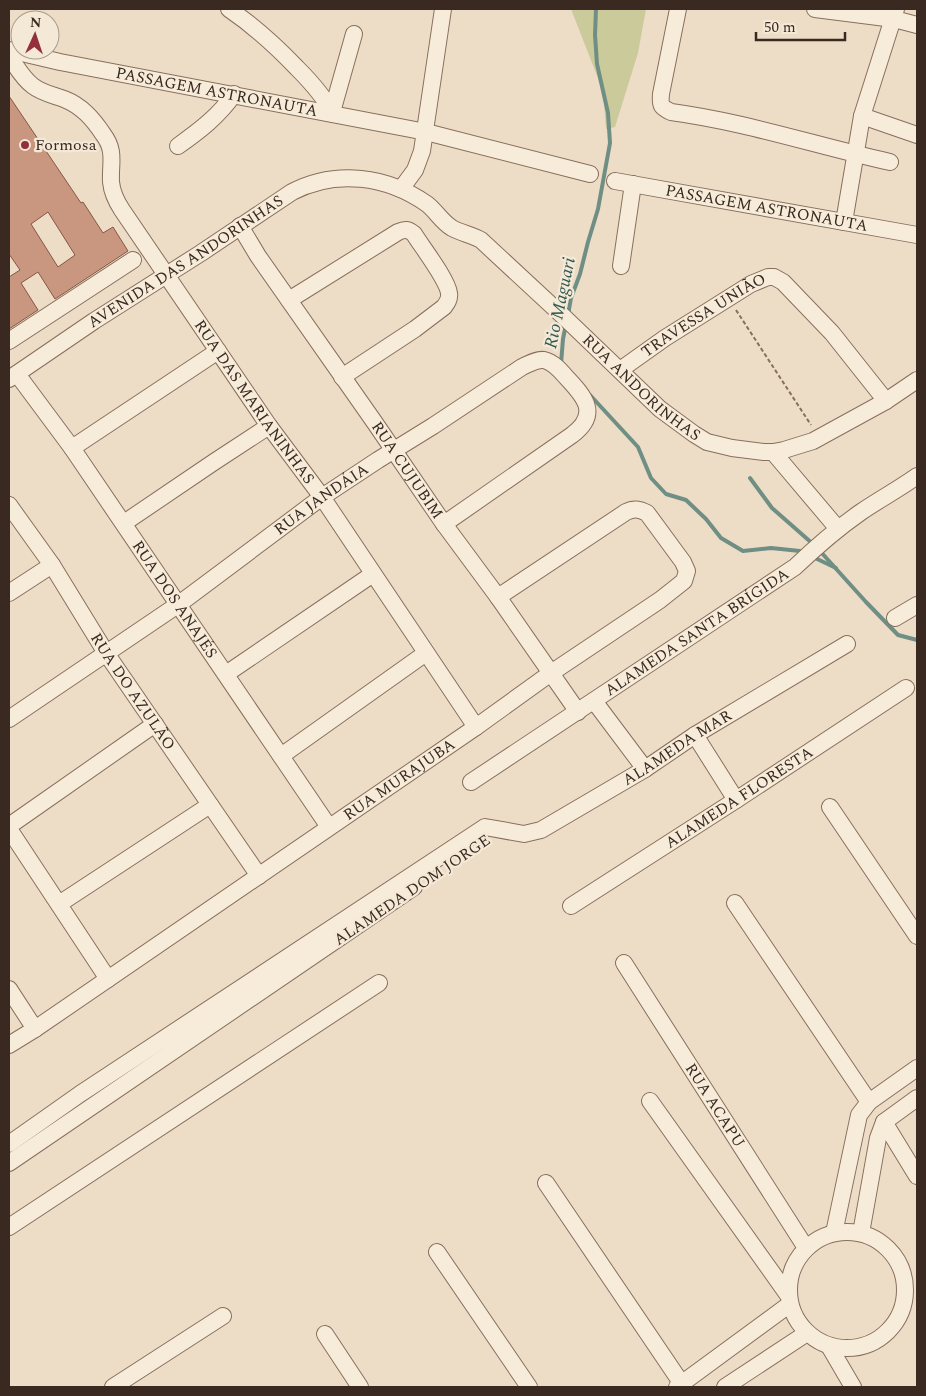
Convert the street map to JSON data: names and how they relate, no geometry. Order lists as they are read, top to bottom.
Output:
{
  "streets": {
    "street": [
      "PASSAGEM ASTRONAUTA",
      "AVENIDA DAS ANDORINHAS",
      "TRAVESSA UNIÃO",
      "RUA ANDORINHAS",
      "RUA DAS MARIANINHAS",
      "RUA CUJUBIM",
      "RUA JANDÁIA",
      "RUA DOS ANAJÉS",
      "ALAMEDA SANTA BRÍGIDA",
      "RUA DO AZULÃO",
      "ALAMEDA MAR",
      "RUA MURAJUBA",
      "ALAMEDA FLORESTA",
      "ALAMEDA DOM JORGE",
      "RUA ACAPU"
    ]
  },
  "crossings": [
    ["AVENIDA DAS ANDORINHAS", "RUA ANDORINHAS"],
    ["AVENIDA DAS ANDORINHAS", "RUA DAS MARIANINHAS"],
    ["AVENIDA DAS ANDORINHAS", "RUA CUJUBIM"],
    ["AVENIDA DAS ANDORINHAS", "RUA DOS ANAJÉS"],
    ["TRAVESSA UNIÃO", "RUA ANDORINHAS"],
    ["RUA DAS MARIANINHAS", "RUA JANDÁIA"],
    ["RUA DAS MARIANINHAS", "RUA MURAJUBA"],
    ["RUA CUJUBIM", "RUA JANDÁIA"],
    ["RUA CUJUBIM", "ALAMEDA SANTA BRÍGIDA"],
    ["RUA CUJUBIM", "RUA MURAJUBA"],
    ["RUA JANDÁIA", "RUA DOS ANAJÉS"],
    ["RUA JANDÁIA", "RUA DO AZULÃO"],
    ["RUA DOS ANAJÉS", "RUA MURAJUBA"],
    ["RUA DO AZULÃO", "RUA MURAJUBA"],
    ["ALAMEDA MAR", "ALAMEDA DOM JORGE"]
  ],
  "water": ["Rio Maguari"],
  "places": ["Formosa"],
  "scale_bar": "50 m",
  "north": "top"
}
